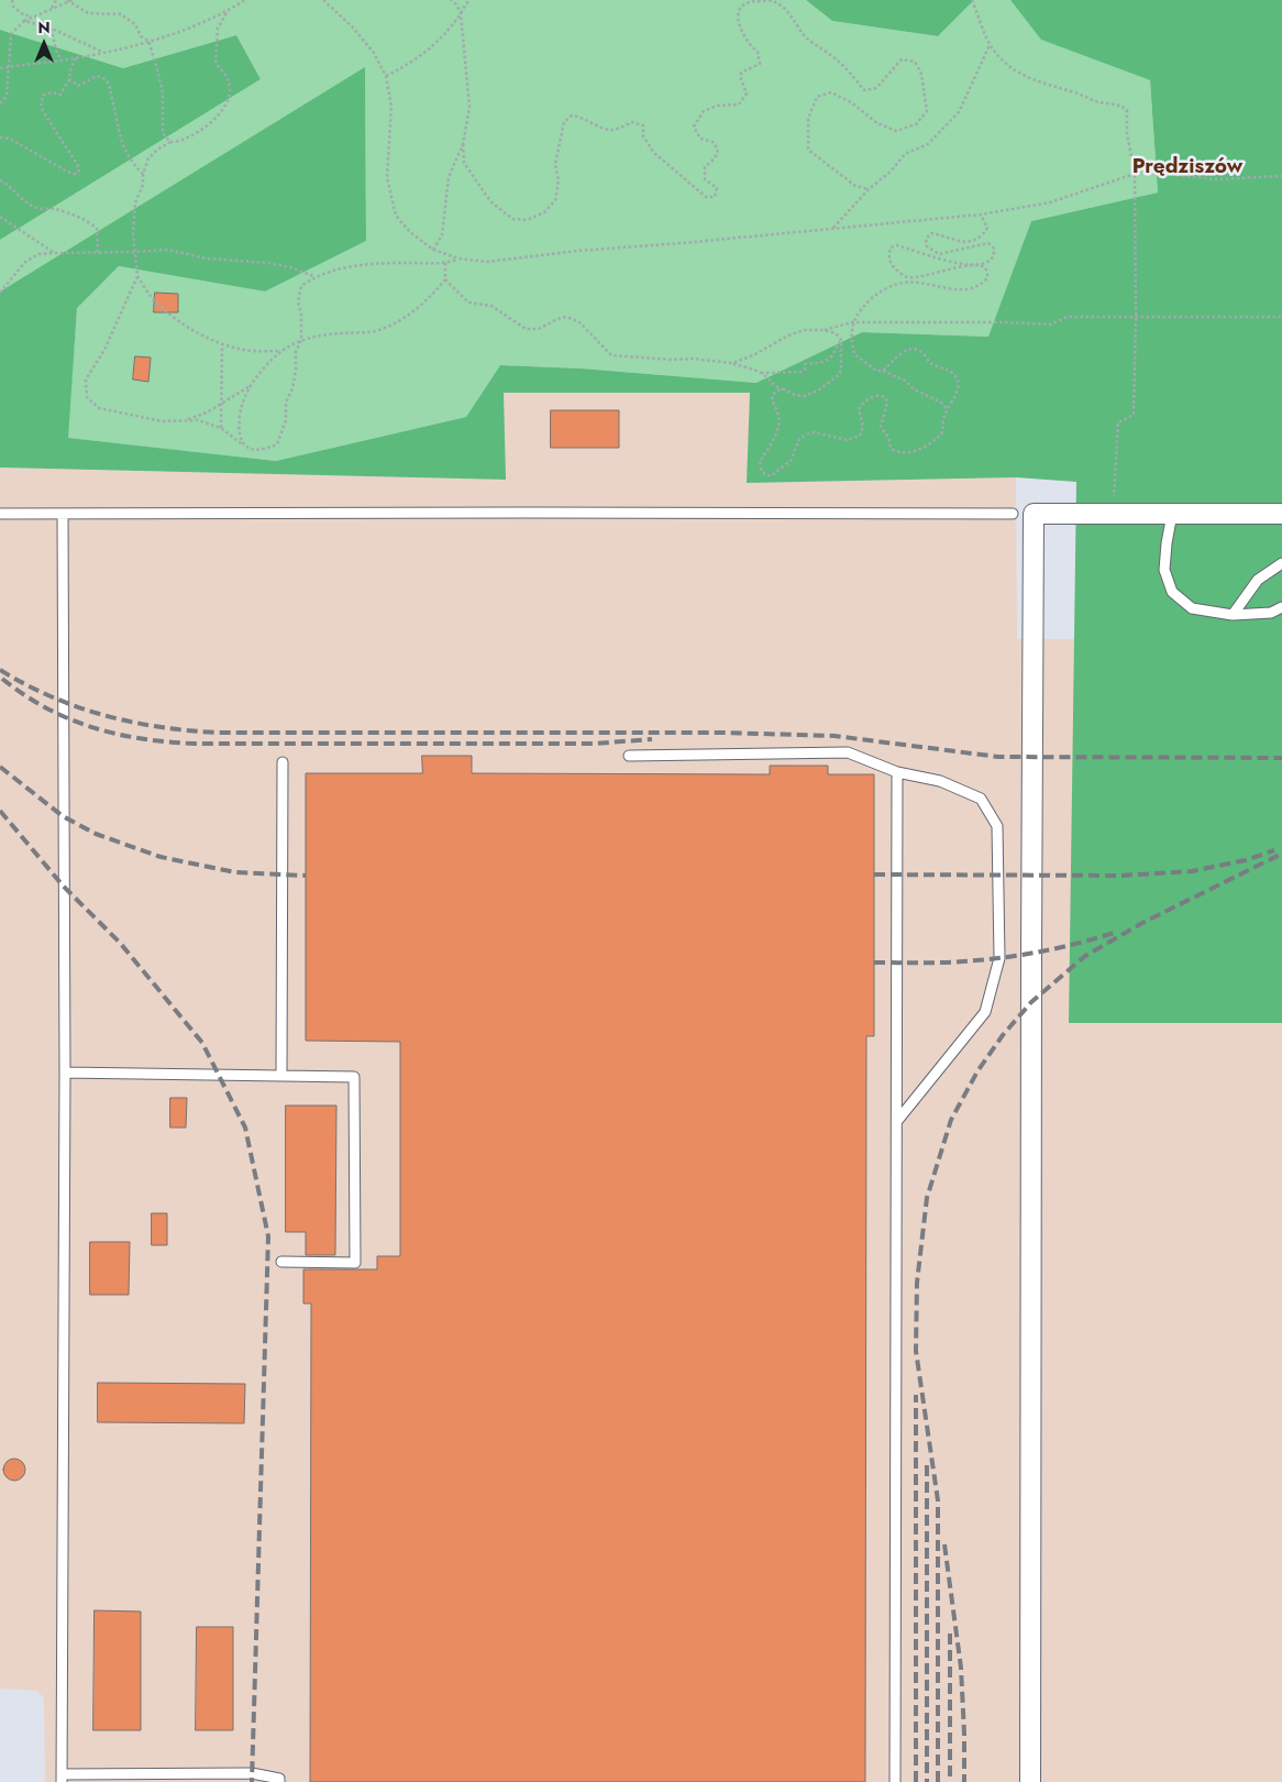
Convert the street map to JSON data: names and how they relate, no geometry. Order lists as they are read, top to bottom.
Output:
{
  "districts": ["Prędziszów"],
  "north": "top"
}
